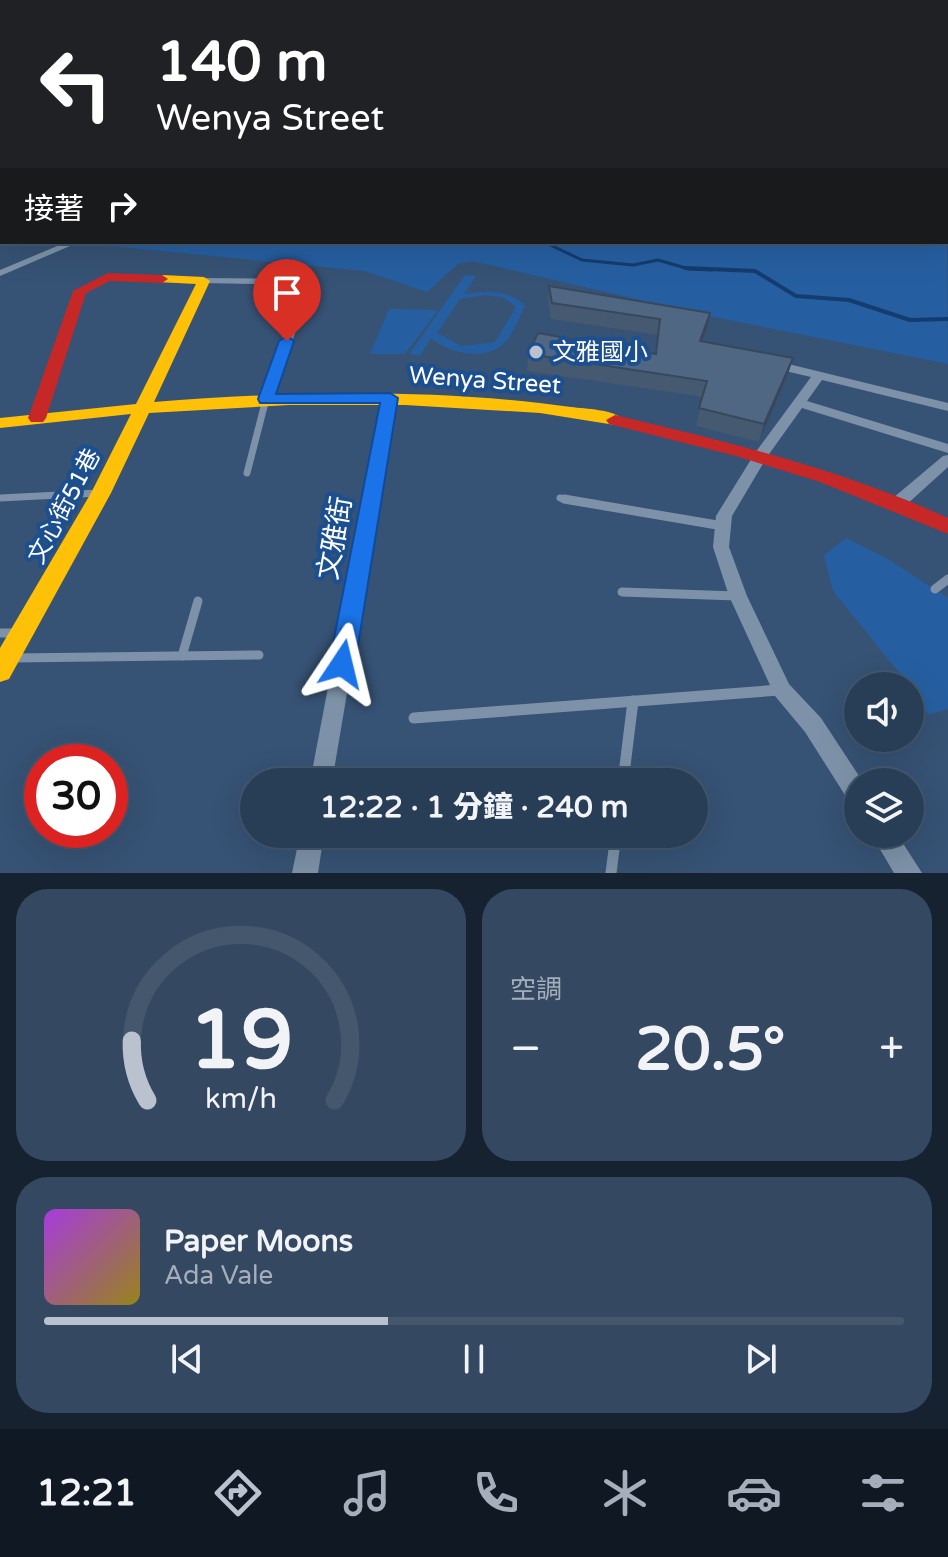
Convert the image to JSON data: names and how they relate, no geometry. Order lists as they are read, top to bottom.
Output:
{
  "streets": {
    "street": ["Wenya Street", "文心街51巷", "文雅街"]
  },
  "crossings": [
    ["Wenya Street", "文心街51巷"],
    ["Wenya Street", "文雅街"]
  ],
  "places": ["文雅國小"],
  "page": {
    "turn": ["140 m", "Wenya Street"],
    "then": "接著",
    "limit": "30",
    "trip": "12:22 · 1 分鐘 · 240 m",
    "tile": "空調",
    "heat": ["−", "20.5°", "+"],
    "song": ["Paper Moons", "Ada Vale"],
    "tabs": "12:21",
    "gauge": ["19", "km/h"]
  }
}
